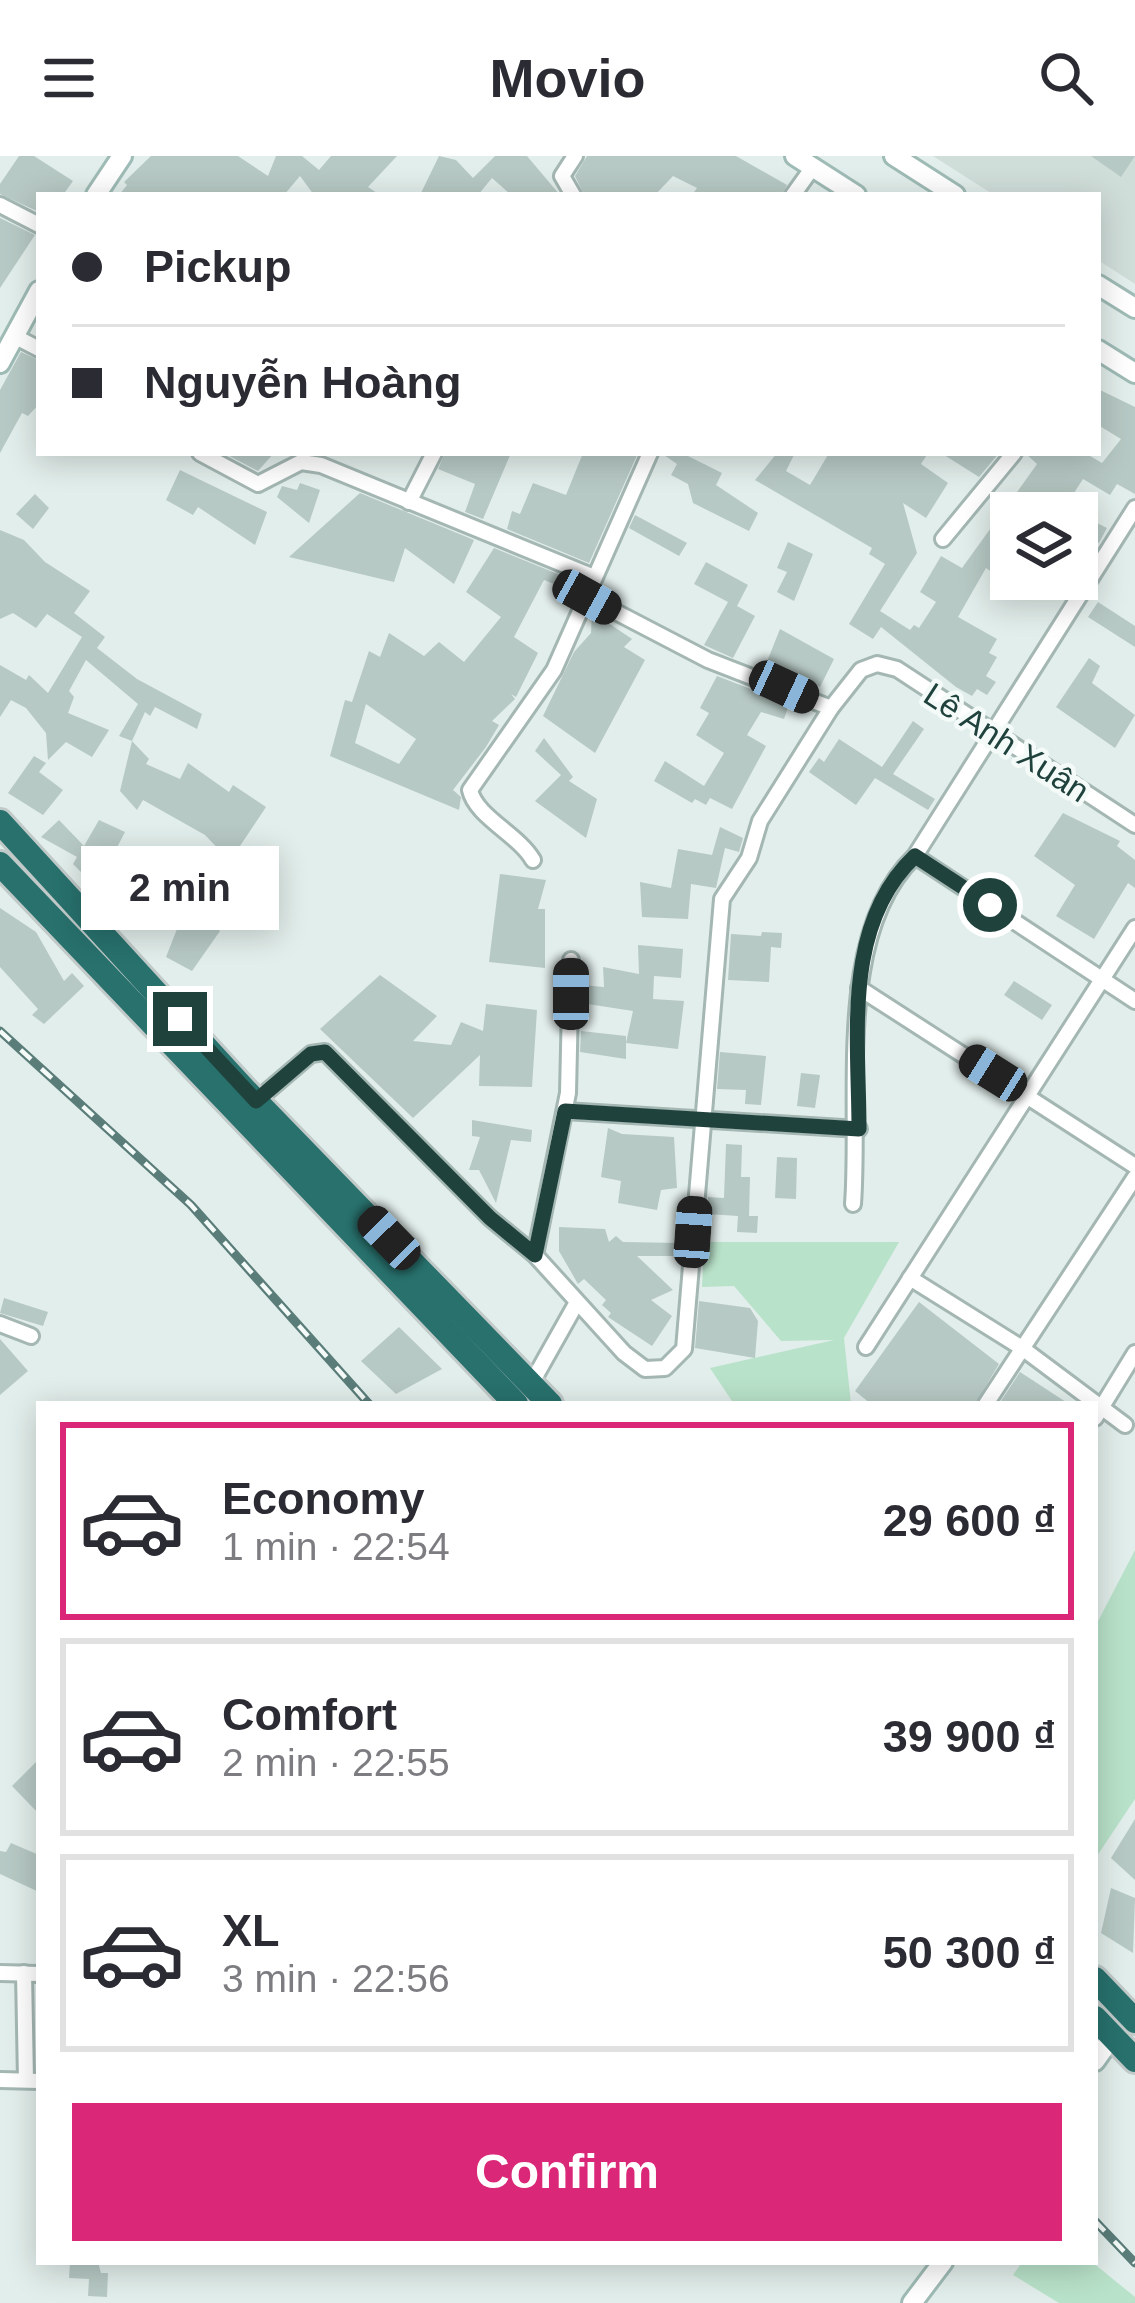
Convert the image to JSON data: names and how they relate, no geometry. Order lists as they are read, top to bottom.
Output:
{
  "streets": {
    "street": ["Lê Anh Xuân"]
  },
  "page": {
    "header": "Movio",
    "banner": ["Pickup", "Nguyễn Hoàng"],
    "bubble": "2 min",
    "list": [
      {
        "name": "Economy",
        "note": "1 min · 22:54",
        "value": "29 600 ₫"
      },
      {
        "name": "Comfort",
        "note": "2 min · 22:55",
        "value": "39 900 ₫"
      },
      {
        "name": "XL",
        "note": "3 min · 22:56",
        "value": "50 300 ₫"
      }
    ],
    "buttons": "Confirm"
  }
}
